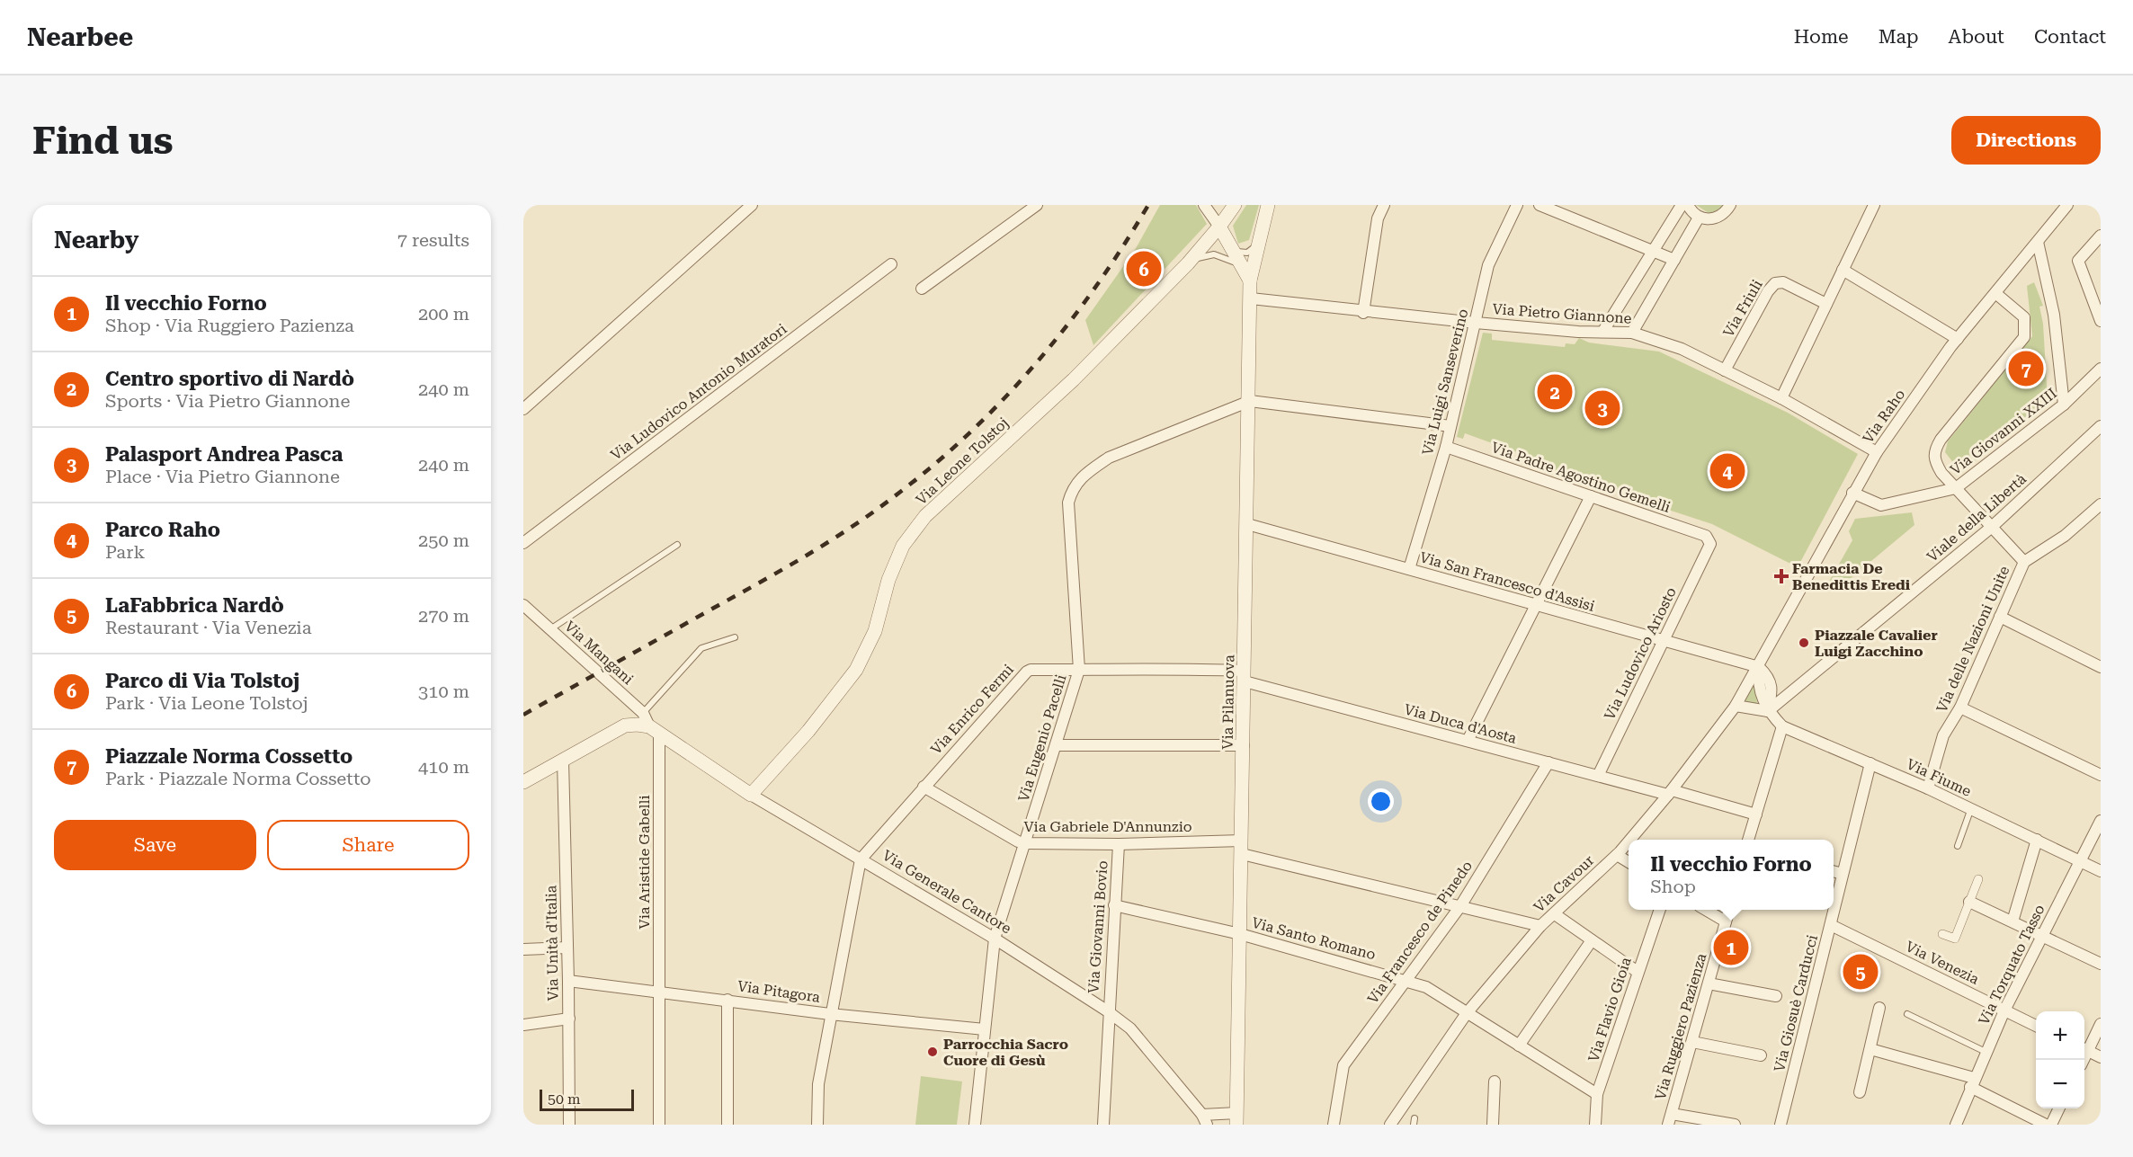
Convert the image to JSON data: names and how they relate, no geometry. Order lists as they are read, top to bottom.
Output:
{
  "streets": {
    "street": [
      "Via Friuli",
      "Via Pietro Giannone",
      "Via Luigi Sanseverino",
      "Via Ludovico Antonio Muratori",
      "Via Raho",
      "Via Giovanni XXIII",
      "Via Leone Tolstoj",
      "Via Padre Agostino Gemelli",
      "Viale della Libertà",
      "Via San Francesco d'Assisi",
      "Via delle Nazioni Unite",
      "Via Mangani",
      "Via Ludovico Ariosto",
      "Via Pilanuova",
      "Via Enrico Fermi",
      "Via Duca d'Aosta",
      "Via Eugenio Pacelli",
      "Via Fiume",
      "Via Gabriele D'Annunzio",
      "Via Aristide Gabelli",
      "Via Cavour",
      "Via Generale Cantore",
      "Via Giovanni Bovio",
      "Via Francesco de Pinedo",
      "Via Santo Romano",
      "Via Unità d'Italia",
      "Via Venezia",
      "Via Torquato Tasso",
      "Via Pitagora",
      "Via Giosuè Carducci",
      "Via Flavio Gioia",
      "Via Ruggiero Pazienza"
    ]
  },
  "crossings": [
    ["Via Friuli", "Via Pietro Giannone"],
    ["Via Pietro Giannone", "Via Luigi Sanseverino"],
    ["Via Pietro Giannone", "Via Raho"],
    ["Via Pietro Giannone", "Via Pilanuova"],
    ["Via Luigi Sanseverino", "Via Padre Agostino Gemelli"],
    ["Via Luigi Sanseverino", "Via San Francesco d'Assisi"],
    ["Via Raho", "Via Giovanni XXIII"],
    ["Via Raho", "Via San Francesco d'Assisi"],
    ["Via Raho", "Via Cavour"],
    ["Via Leone Tolstoj", "Via Pilanuova"],
    ["Via Leone Tolstoj", "Via Generale Cantore"],
    ["Via Padre Agostino Gemelli", "Via Ludovico Ariosto"],
    ["Viale della Libertà", "Via Fiume"],
    ["Via San Francesco d'Assisi", "Via Ludovico Ariosto"],
    ["Via San Francesco d'Assisi", "Via Pilanuova"],
    ["Via San Francesco d'Assisi", "Via Cavour"],
    ["Via delle Nazioni Unite", "Via Fiume"],
    ["Via Mangani", "Via Aristide Gabelli"],
    ["Via Mangani", "Via Generale Cantore"],
    ["Via Ludovico Ariosto", "Via Duca d'Aosta"],
    ["Via Pilanuova", "Via Enrico Fermi"],
    ["Via Pilanuova", "Via Duca d'Aosta"],
    ["Via Pilanuova", "Via Gabriele D'Annunzio"],
    ["Via Pilanuova", "Via Santo Romano"],
    ["Via Enrico Fermi", "Via Duca d'Aosta"],
    ["Via Enrico Fermi", "Via Eugenio Pacelli"],
    ["Via Enrico Fermi", "Via Gabriele D'Annunzio"],
    ["Via Enrico Fermi", "Via Generale Cantore"],
    ["Via Duca d'Aosta", "Via Cavour"],
    ["Via Duca d'Aosta", "Via Francesco de Pinedo"],
    ["Via Eugenio Pacelli", "Via Gabriele D'Annunzio"],
    ["Via Eugenio Pacelli", "Via Generale Cantore"],
    ["Via Eugenio Pacelli", "Via Pitagora"],
    ["Via Fiume", "Via Torquato Tasso"],
    ["Via Fiume", "Via Giosuè Carducci"],
    ["Via Gabriele D'Annunzio", "Via Cavour"],
    ["Via Gabriele D'Annunzio", "Via Giovanni Bovio"],
    ["Via Gabriele D'Annunzio", "Via Francesco de Pinedo"],
    ["Via Aristide Gabelli", "Via Generale Cantore"],
    ["Via Aristide Gabelli", "Via Pitagora"],
    ["Via Cavour", "Via Santo Romano"],
    ["Via Generale Cantore", "Via Giovanni Bovio"],
    ["Via Giovanni Bovio", "Via Santo Romano"],
    ["Via Francesco de Pinedo", "Via Santo Romano"],
    ["Via Santo Romano", "Via Flavio Gioia"],
    ["Via Unità d'Italia", "Via Pitagora"],
    ["Via Venezia", "Via Torquato Tasso"],
    ["Via Venezia", "Via Giosuè Carducci"]
  ],
  "places": {
    "health": ["Farmacia De Benedittis Eredi"],
    "other": ["Piazzale Cavalier Luigi Zacchino", "Parrocchia Sacro Cuore di Gesù"]
  },
  "scale_bar": "50 m",
  "page": {
    "header": "Nearbee",
    "nav": [
      "Home",
      "Map",
      "About",
      "Contact"
    ],
    "buttons": [
      "Directions",
      ["Save", "Share"]
    ],
    "title": "Find us",
    "heading": ["Nearby", "7 results"],
    "pins": [
      "6",
      "7",
      "2",
      "3",
      "4",
      "1",
      "5"
    ],
    "list": [
      {
        "mark": "1",
        "name": "Il vecchio Forno",
        "note": "Shop · Via Ruggiero Pazienza",
        "value": "200 m"
      },
      {
        "mark": "2",
        "name": "Centro sportivo di Nardò",
        "note": "Sports · Via Pietro Giannone",
        "value": "240 m"
      },
      {
        "mark": "3",
        "name": "Palasport Andrea Pasca",
        "note": "Place · Via Pietro Giannone",
        "value": "240 m"
      },
      {
        "mark": "4",
        "name": "Parco Raho",
        "note": "Park",
        "value": "250 m"
      },
      {
        "mark": "5",
        "name": "LaFabbrica Nardò",
        "note": "Restaurant · Via Venezia",
        "value": "270 m"
      },
      {
        "mark": "6",
        "name": "Parco di Via Tolstoj",
        "note": "Park · Via Leone Tolstoj",
        "value": "310 m"
      },
      {
        "mark": "7",
        "name": "Piazzale Norma Cossetto",
        "note": "Park · Piazzale Norma Cossetto",
        "value": "410 m"
      }
    ],
    "popup": ["Il vecchio Forno", "Shop"],
    "map_buttons": ["+", "−"],
    "scale": "50 m"
  }
}
